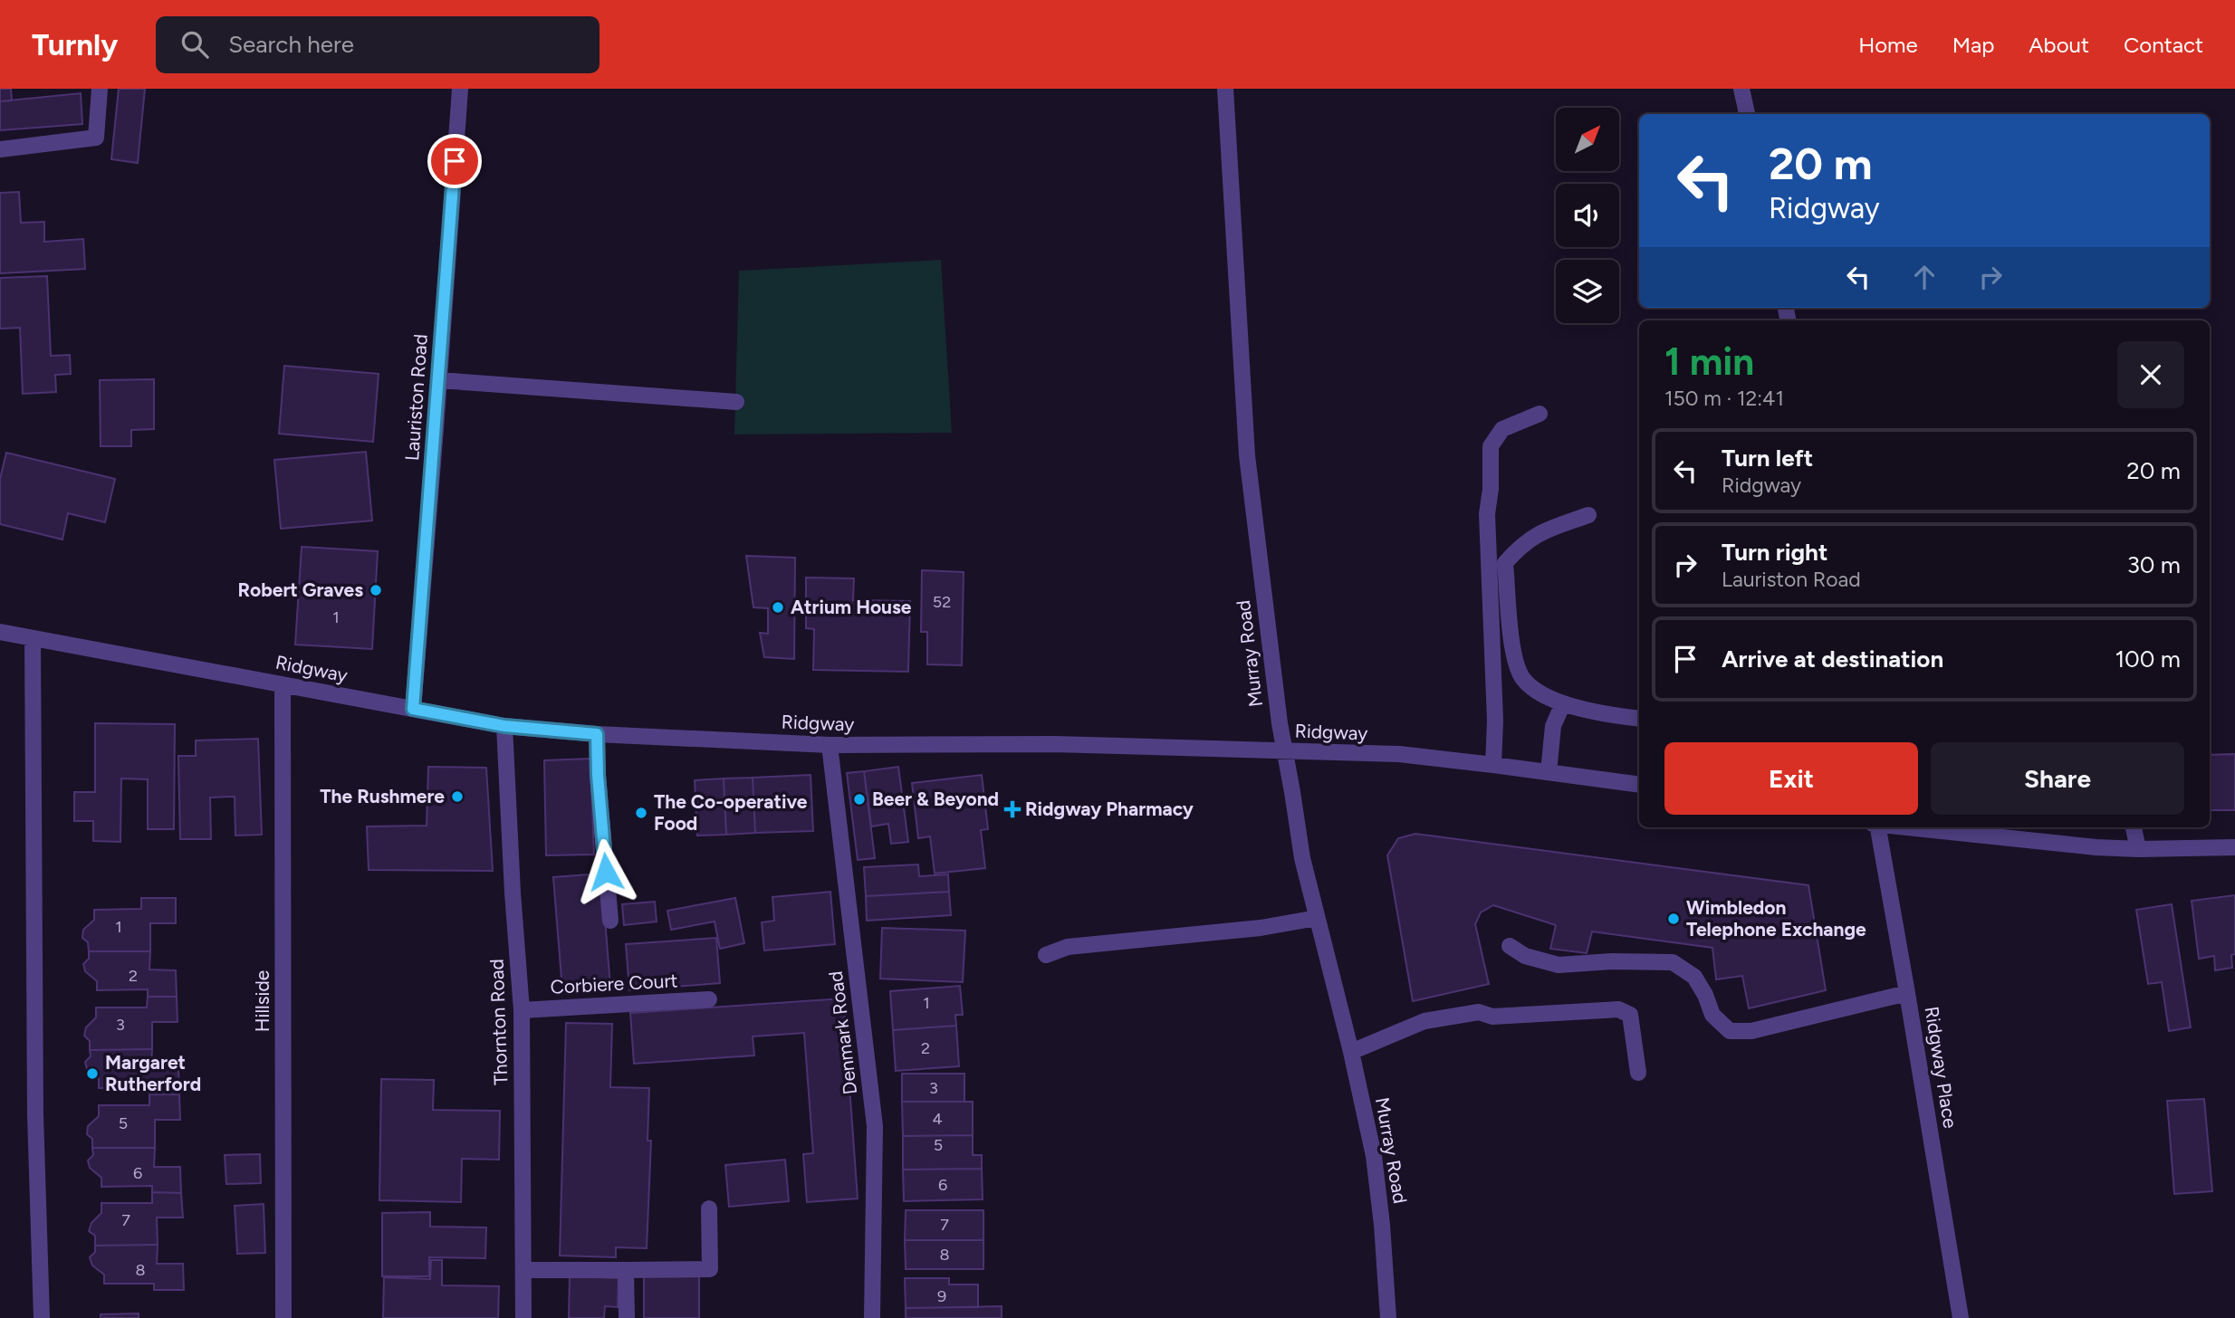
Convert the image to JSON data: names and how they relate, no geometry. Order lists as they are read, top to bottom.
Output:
{
  "streets": {
    "street": [
      "Lauriston Road",
      "Murray Road",
      "Ridgway",
      "Corbiere Court",
      "Hillside",
      "Thornton Road",
      "Denmark Road",
      "Ridgway Place"
    ]
  },
  "crossings": [
    ["Lauriston Road", "Ridgway"],
    ["Murray Road", "Ridgway"],
    ["Ridgway", "Hillside"],
    ["Ridgway", "Thornton Road"],
    ["Ridgway", "Denmark Road"],
    ["Corbiere Court", "Thornton Road"]
  ],
  "places": {
    "other": [
      "Robert Graves",
      "Atrium House",
      "The Rushmere",
      "Beer & Beyond",
      "The Co-operative Food",
      "Wimbledon Telephone Exchange",
      "Margaret Rutherford"
    ],
    "health": ["Ridgway Pharmacy"]
  },
  "house_numbers": [
    "52",
    "1",
    "1",
    "2",
    "1",
    "3",
    "2",
    "3",
    "4",
    "5",
    "5",
    "6",
    "6",
    "7",
    "7",
    "8",
    "8",
    "9"
  ],
  "north": "top right",
  "page": {
    "header": "Turnly",
    "search": "Search here",
    "nav": [
      "Home",
      "Map",
      "About",
      "Contact"
    ],
    "turn": ["20 m", "Ridgway"],
    "heading": ["1 min", "150 m · 12:41"],
    "list": [
      {
        "name": "Turn left",
        "note": "Ridgway",
        "value": "20 m"
      },
      {
        "name": "Turn right",
        "note": "Lauriston Road",
        "value": "30 m"
      },
      {
        "name": "Arrive at destination",
        "value": "100 m"
      }
    ],
    "buttons": ["Exit", "Share"]
  }
}
